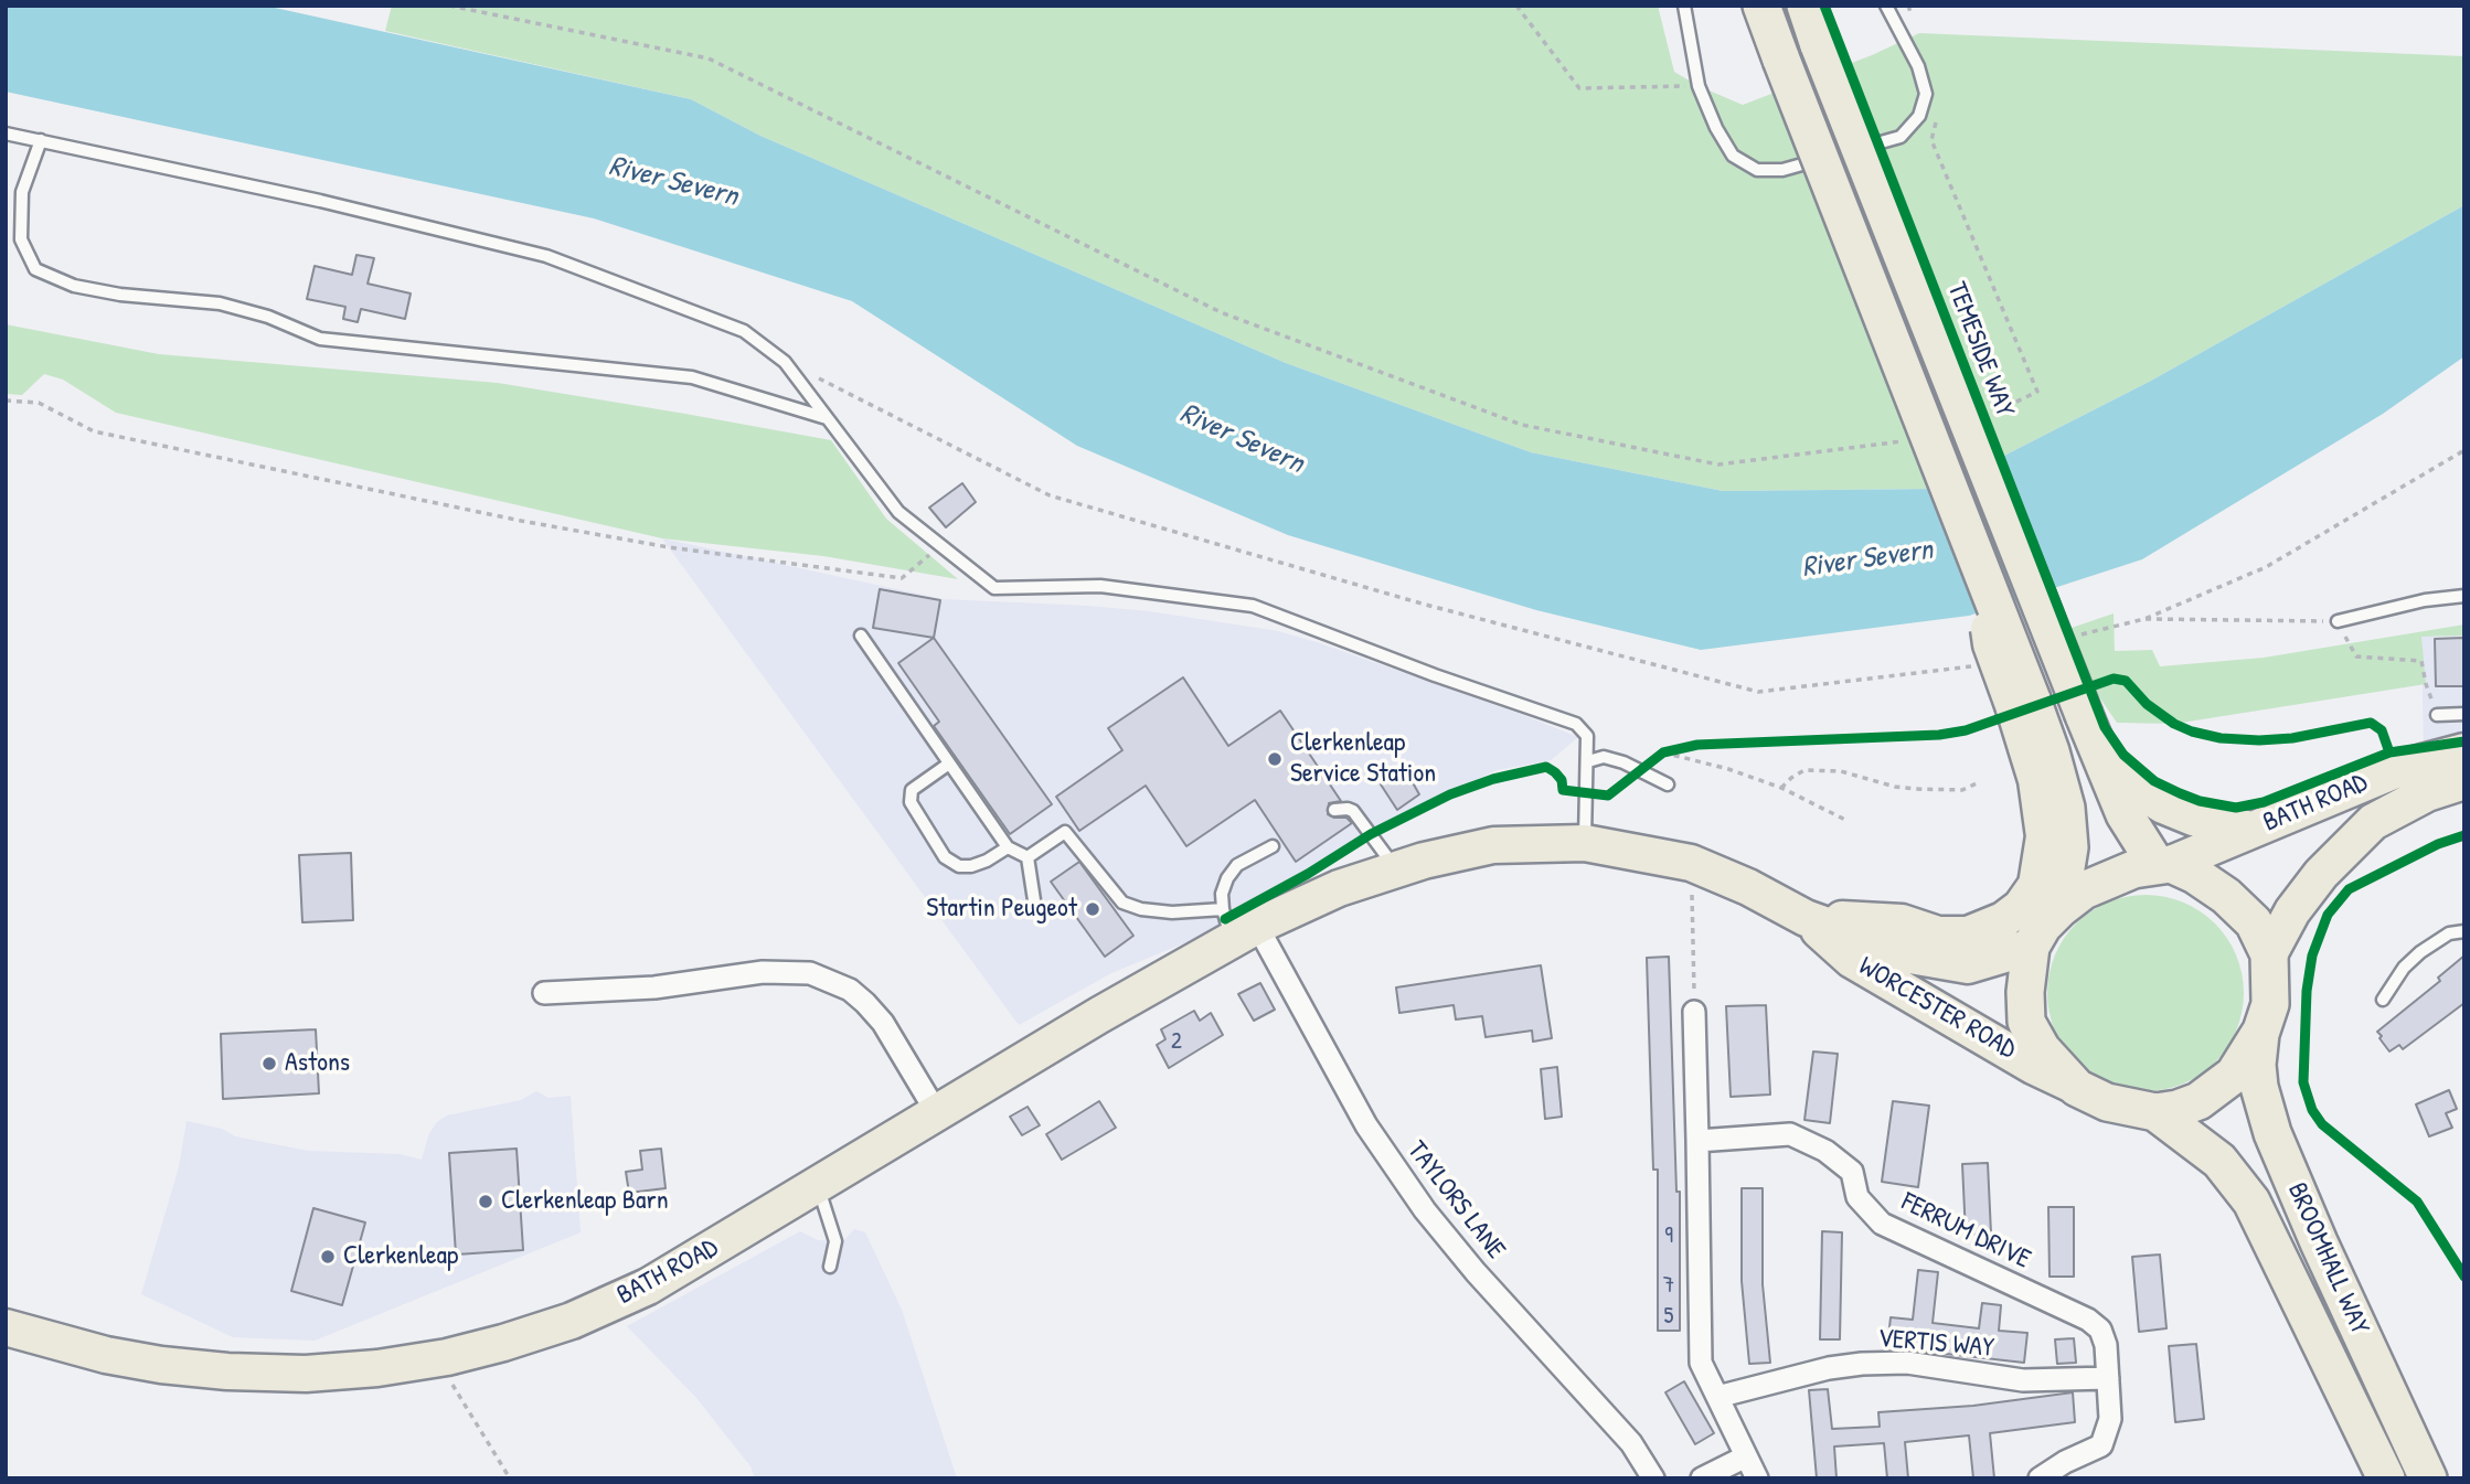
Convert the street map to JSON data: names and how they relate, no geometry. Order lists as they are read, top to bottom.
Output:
{
  "streets": {
    "highway": ["TEMESIDE WAY", "BROOMHALL WAY"],
    "main road": ["BATH ROAD", "WORCESTER ROAD"],
    "street": ["TAYLORS LANE", "FERRUM DRIVE", "VERTIS WAY"]
  },
  "crossings": [
    ["TEMESIDE WAY", "BATH ROAD"],
    ["TEMESIDE WAY", "WORCESTER ROAD"],
    ["TEMESIDE WAY", "BROOMHALL WAY"],
    ["BATH ROAD", "WORCESTER ROAD"],
    ["BATH ROAD", "TAYLORS LANE"],
    ["BATH ROAD", "BROOMHALL WAY"],
    ["WORCESTER ROAD", "TAYLORS LANE"],
    ["WORCESTER ROAD", "BROOMHALL WAY"],
    ["FERRUM DRIVE", "VERTIS WAY"]
  ],
  "water": ["River Severn"],
  "places": [
    "Clerkenleap Service Station",
    "Startin Peugeot",
    "Astons",
    "Clerkenleap Barn",
    "Clerkenleap"
  ],
  "house_numbers": [
    "2",
    "9",
    "7",
    "5"
  ]
}
